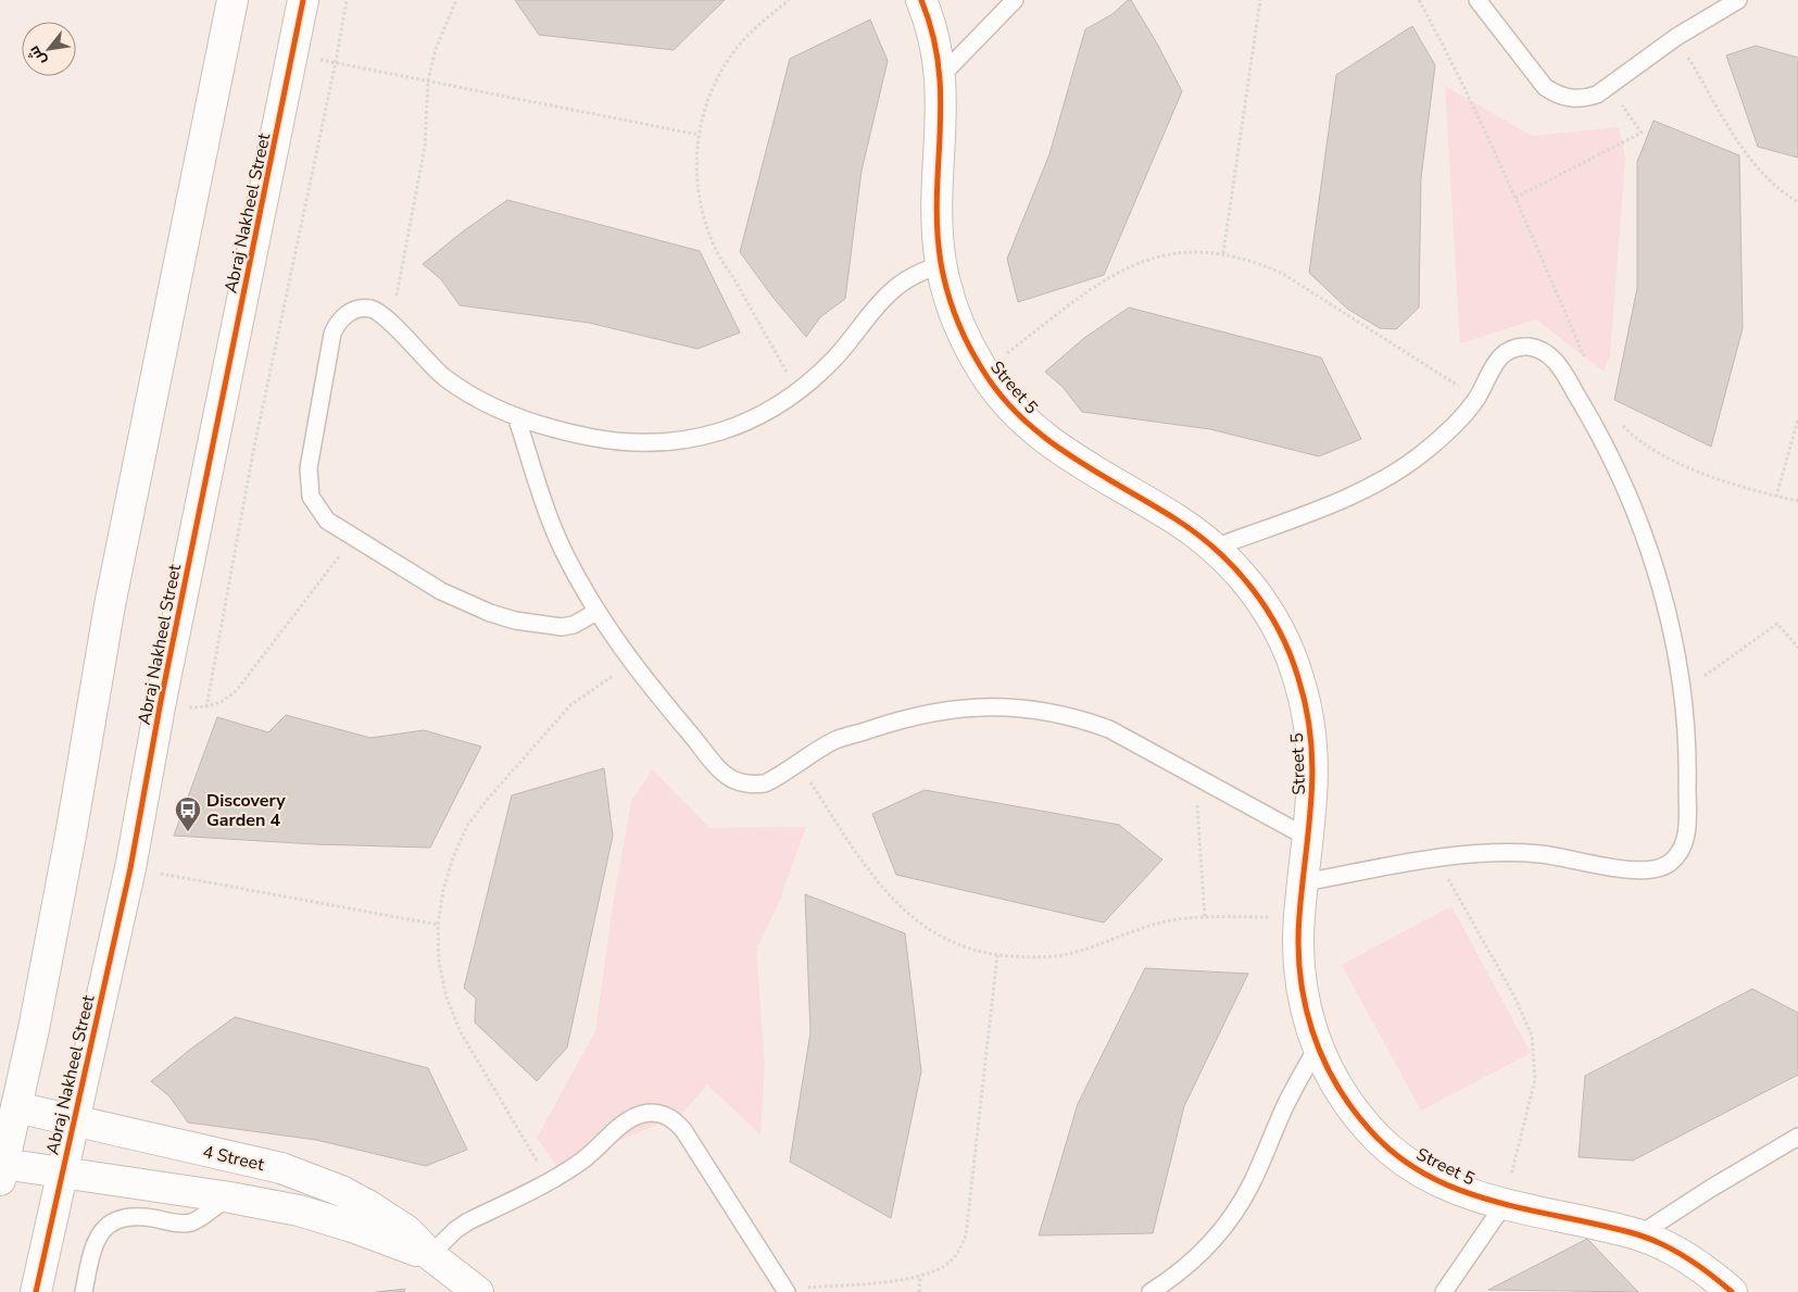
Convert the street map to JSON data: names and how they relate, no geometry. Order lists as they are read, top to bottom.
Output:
{
  "streets": {
    "street": ["Abraj Nakheel Street", "Street 5", "4 Street"]
  },
  "crossings": [
    ["Abraj Nakheel Street", "4 Street"]
  ],
  "places": {
    "bus stop": ["Discovery Garden 4"]
  },
  "north": "bottom left"
}
